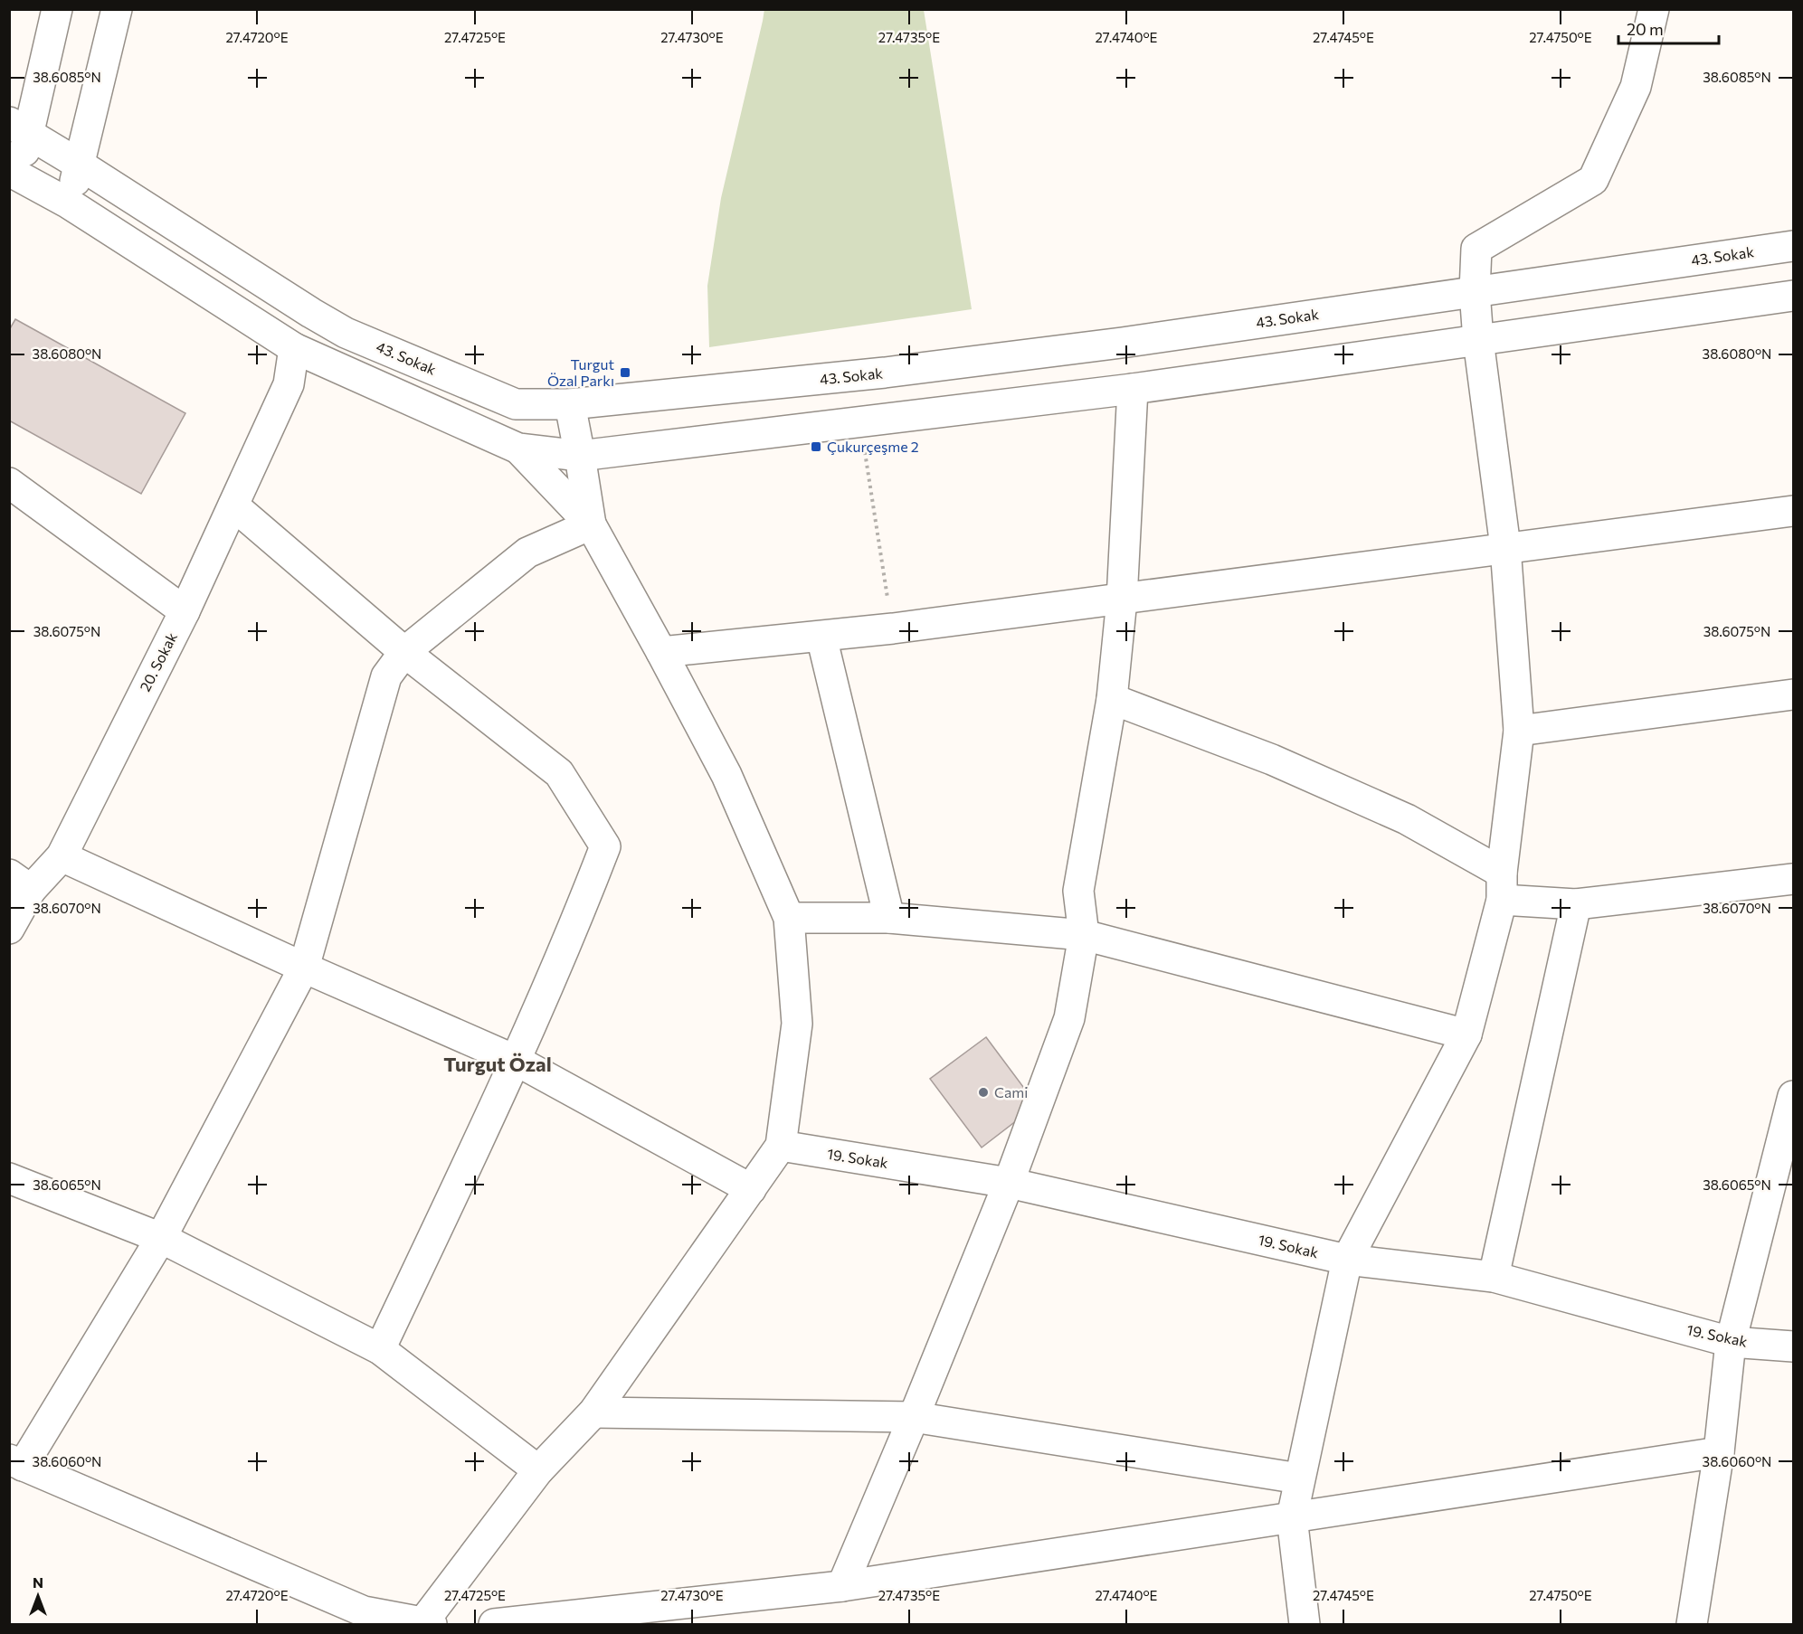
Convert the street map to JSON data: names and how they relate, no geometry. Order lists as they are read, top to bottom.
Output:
{
  "streets": {
    "street": ["43. Sokak", "20. Sokak", "19. Sokak"]
  },
  "crossings": [
    ["43. Sokak", "20. Sokak"]
  ],
  "districts": ["Turgut Özal"],
  "places": {
    "transit": ["Turgut Özal Parkı", "Çukurçeşme 2"],
    "other": ["Cami"]
  },
  "scale_bar": "20 m",
  "north": "top",
  "coordinates": [
    "27.4720°E",
    "27.4725°E",
    "27.4730°E",
    "27.4735°E",
    "27.4740°E",
    "27.4745°E",
    "27.4750°E",
    "38.6085°N",
    "38.6080°N",
    "38.6075°N",
    "38.6070°N",
    "38.6065°N",
    "38.6060°N"
  ]
}
